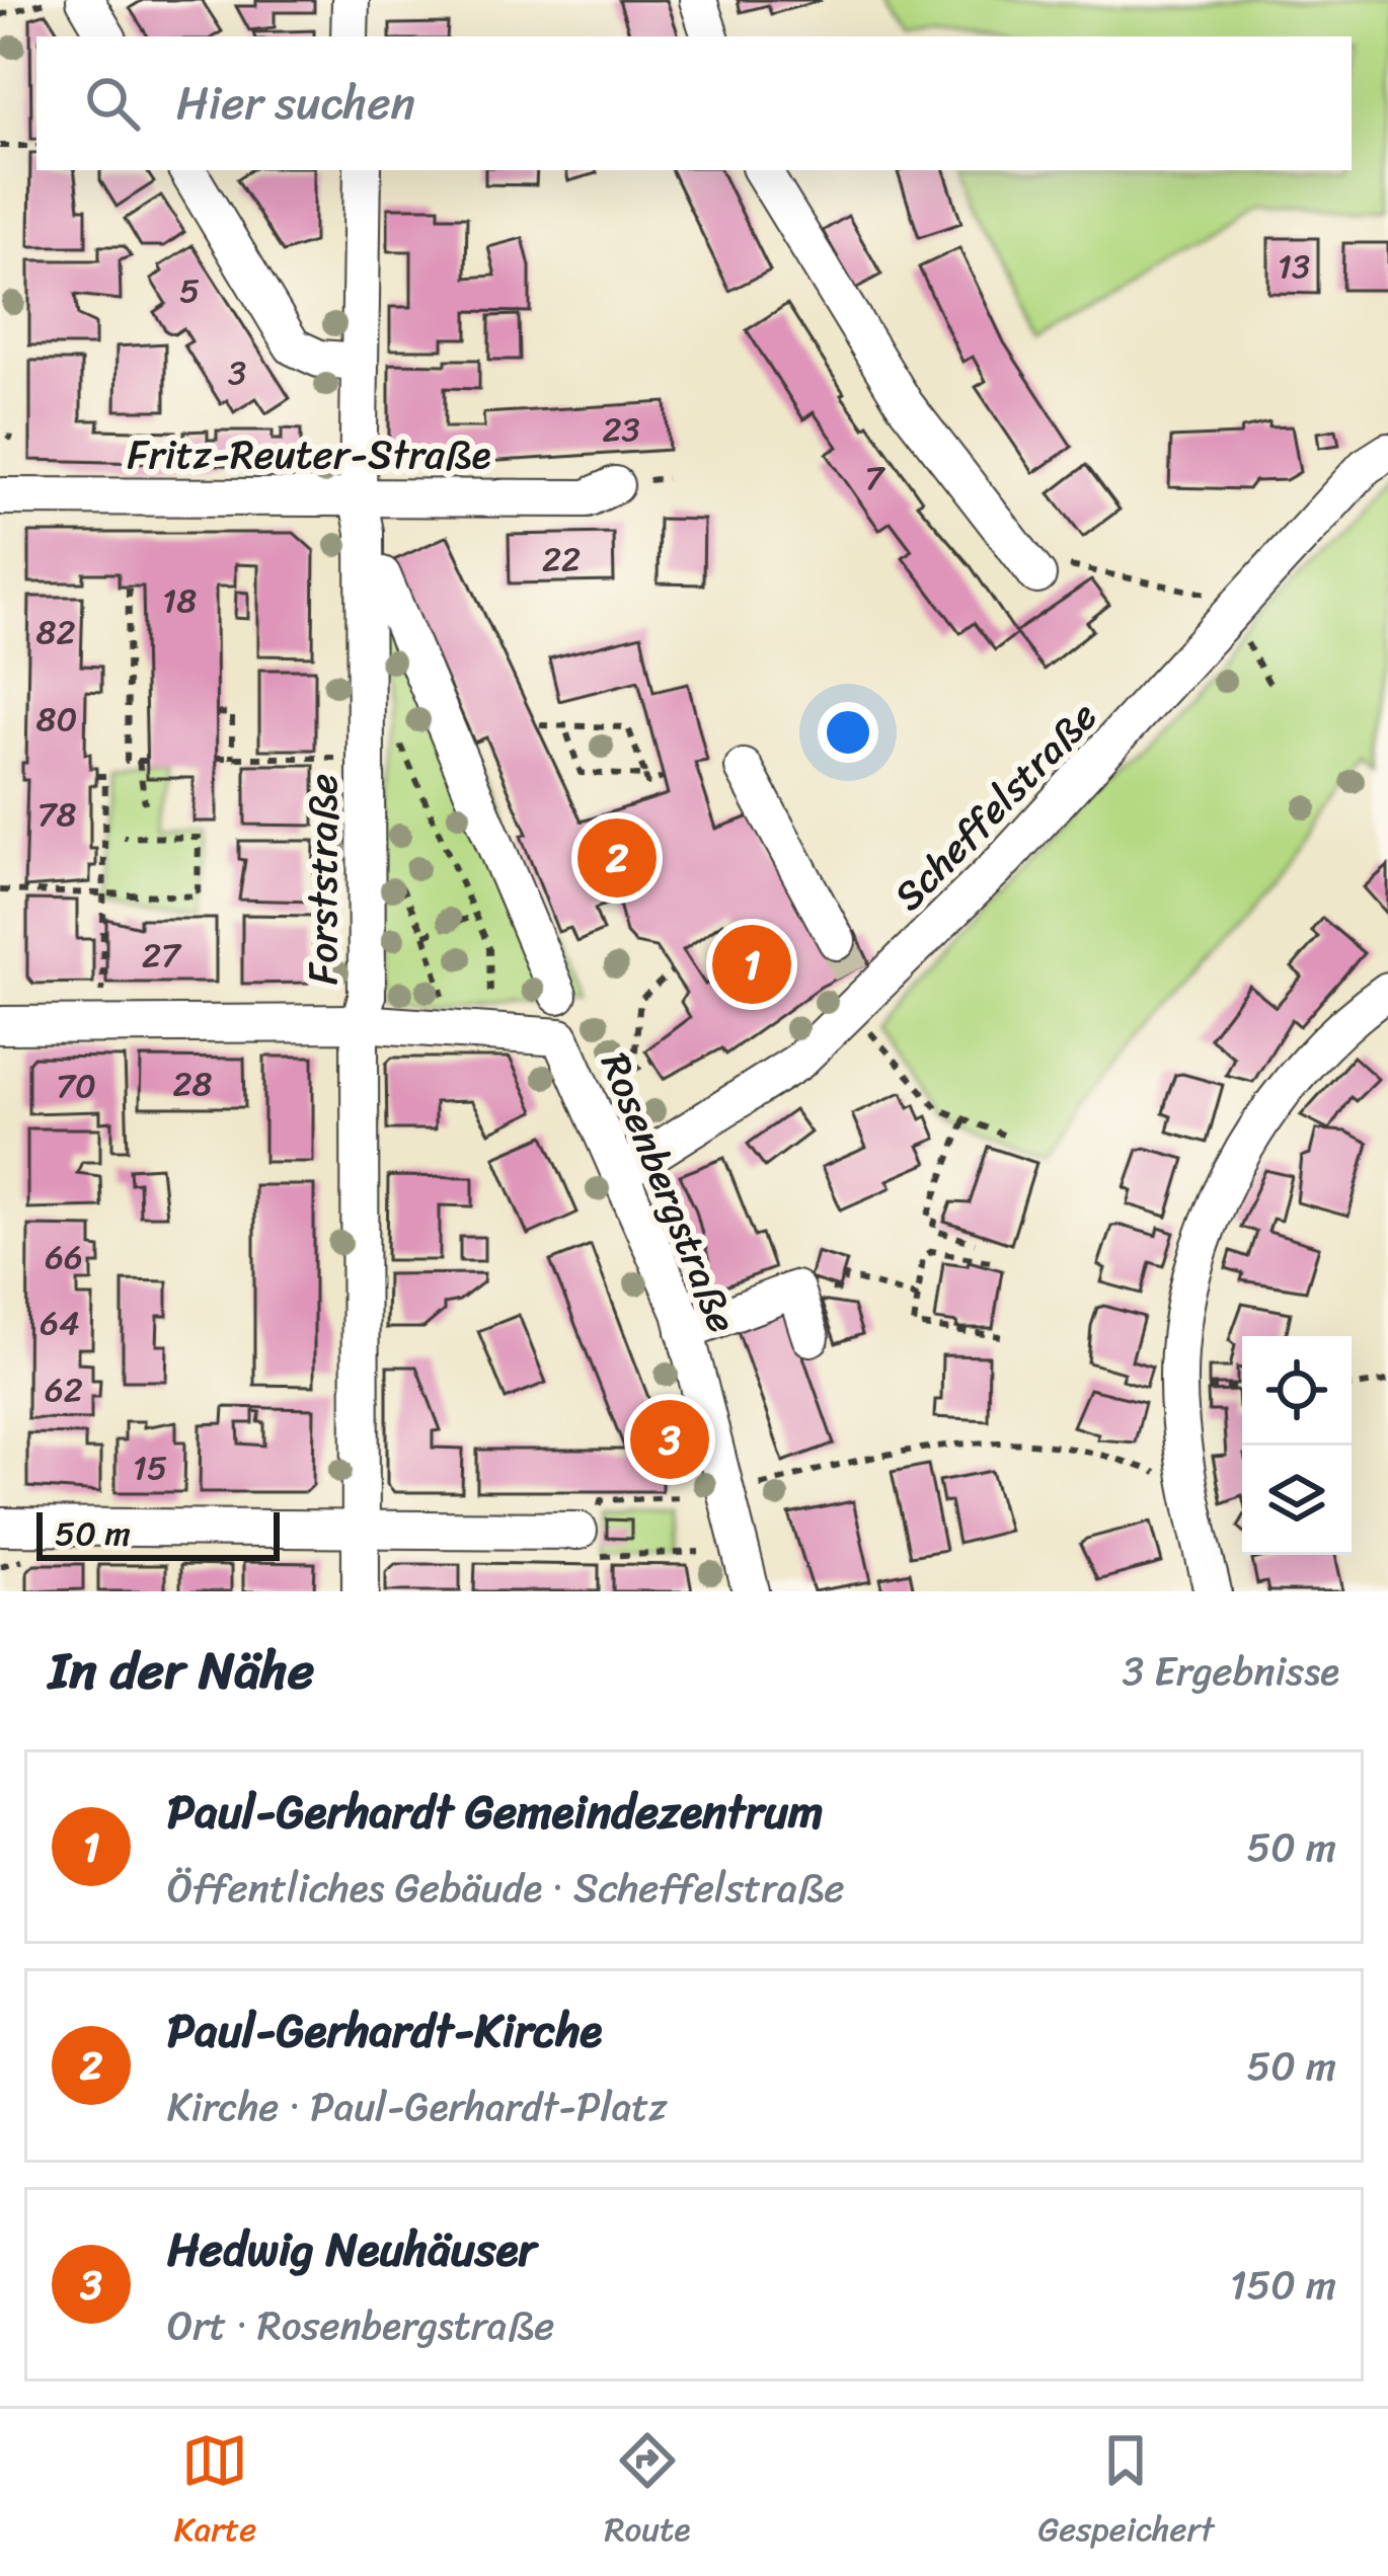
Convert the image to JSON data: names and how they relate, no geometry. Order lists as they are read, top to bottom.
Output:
{
  "streets": {
    "street": [
      "Fritz-Reuter-Straße",
      "Scheffelstraße",
      "Forststraße",
      "Rosenbergstraße"
    ]
  },
  "crossings": [
    ["Fritz-Reuter-Straße", "Forststraße"],
    ["Scheffelstraße", "Rosenbergstraße"],
    ["Forststraße", "Rosenbergstraße"]
  ],
  "house_numbers": [
    "13",
    "5",
    "3",
    "23",
    "7",
    "22",
    "18",
    "82",
    "80",
    "78",
    "27",
    "28",
    "70",
    "66",
    "64",
    "62",
    "15"
  ],
  "scale_bar": "50 m",
  "page": {
    "search": "Hier suchen",
    "pins": ["2", "1", "3"],
    "scale": "50 m",
    "heading": ["In der Nähe", "3 Ergebnisse"],
    "list": [
      {
        "mark": "1",
        "name": "Paul-Gerhardt Gemeindezentrum",
        "note": "Öffentliches Gebäude · Scheffelstraße",
        "value": "50 m"
      },
      {
        "mark": "2",
        "name": "Paul-Gerhardt-Kirche",
        "note": "Kirche · Paul-Gerhardt-Platz",
        "value": "50 m"
      },
      {
        "mark": "3",
        "name": "Hedwig Neuhäuser",
        "note": "Ort · Rosenbergstraße",
        "value": "150 m"
      }
    ],
    "nav": ["Karte", "Route", "Gespeichert"]
  }
}
